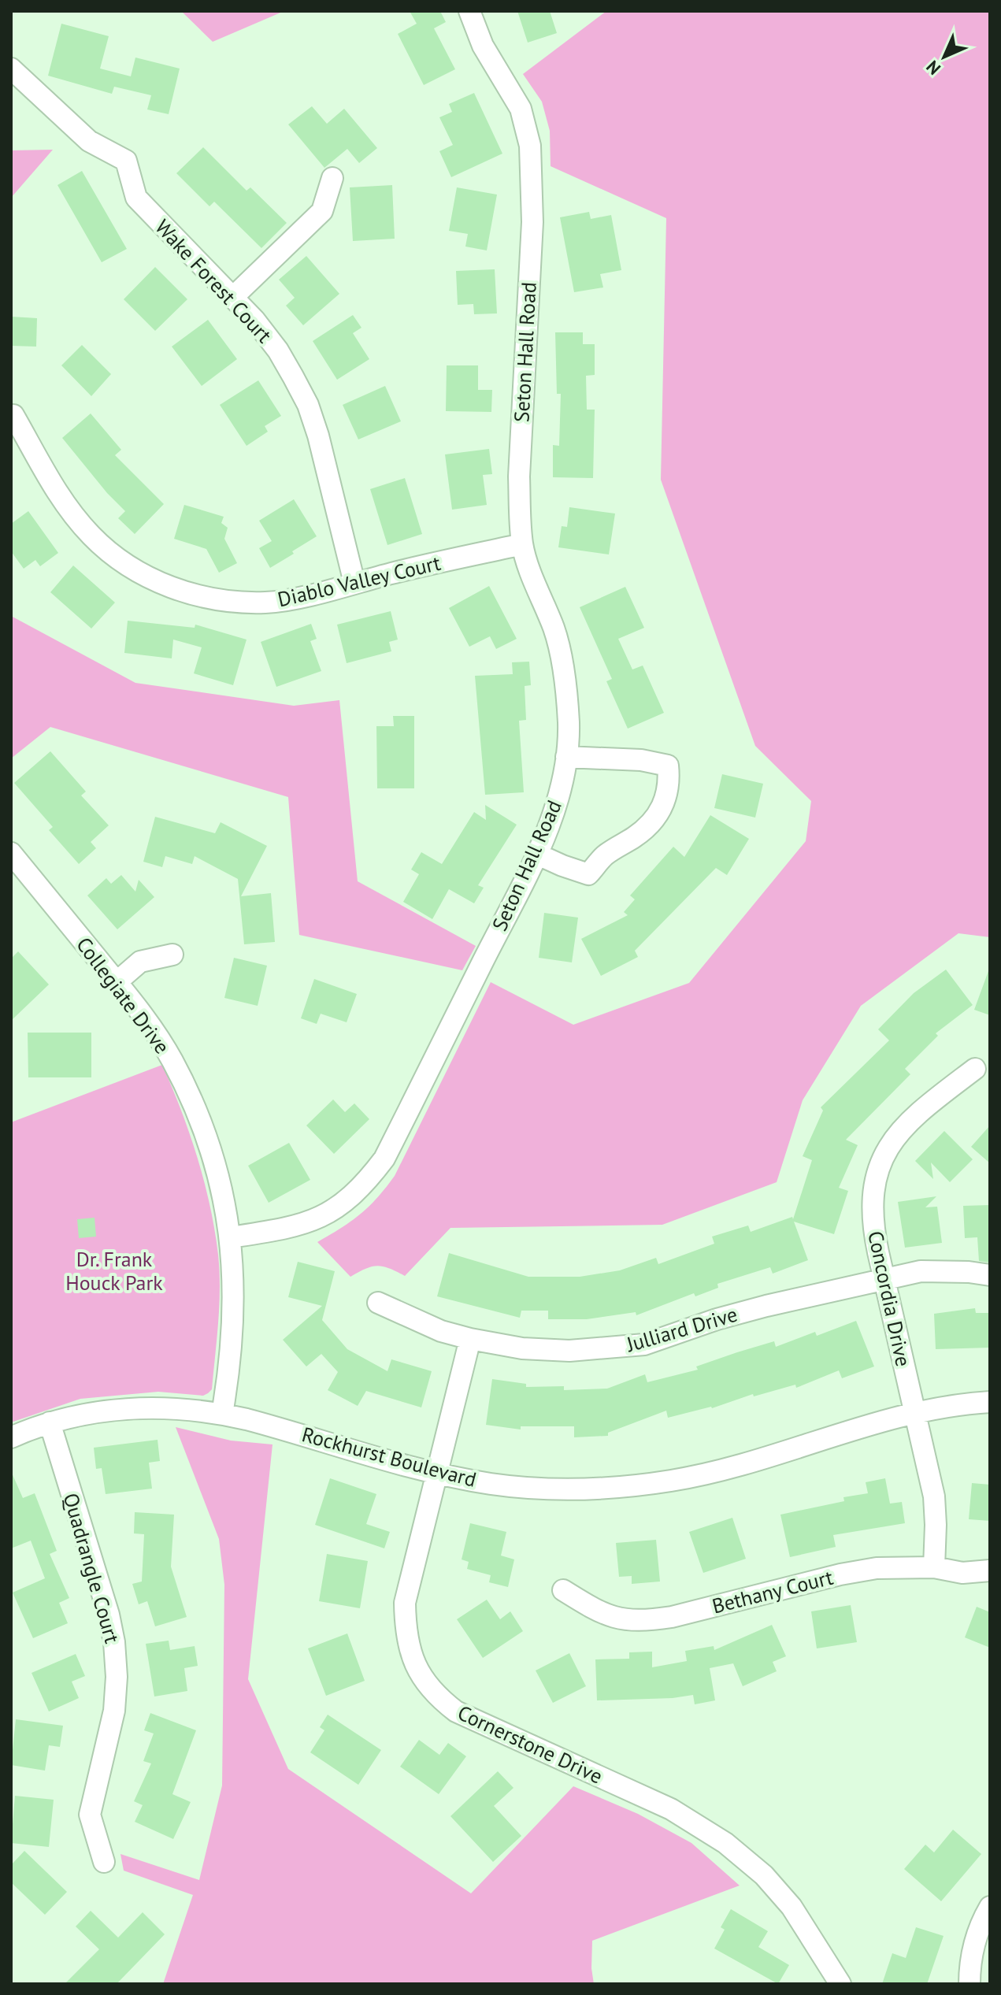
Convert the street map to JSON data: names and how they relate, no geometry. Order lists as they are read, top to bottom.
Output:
{
  "streets": {
    "street": [
      "Wake Forest Court",
      "Seton Hall Road",
      "Diablo Valley Court",
      "Collegiate Drive",
      "Concordia Drive",
      "Julliard Drive",
      "Rockhurst Boulevard",
      "Quadrangle Court",
      "Bethany Court",
      "Cornerstone Drive"
    ]
  },
  "crossings": [
    ["Wake Forest Court", "Diablo Valley Court"],
    ["Seton Hall Road", "Diablo Valley Court"],
    ["Seton Hall Road", "Collegiate Drive"],
    ["Collegiate Drive", "Rockhurst Boulevard"],
    ["Concordia Drive", "Julliard Drive"],
    ["Concordia Drive", "Rockhurst Boulevard"],
    ["Concordia Drive", "Bethany Court"],
    ["Julliard Drive", "Cornerstone Drive"],
    ["Rockhurst Boulevard", "Quadrangle Court"],
    ["Rockhurst Boulevard", "Cornerstone Drive"]
  ],
  "parks": ["Dr. Frank Houck Park"],
  "north": "bottom left"
}
